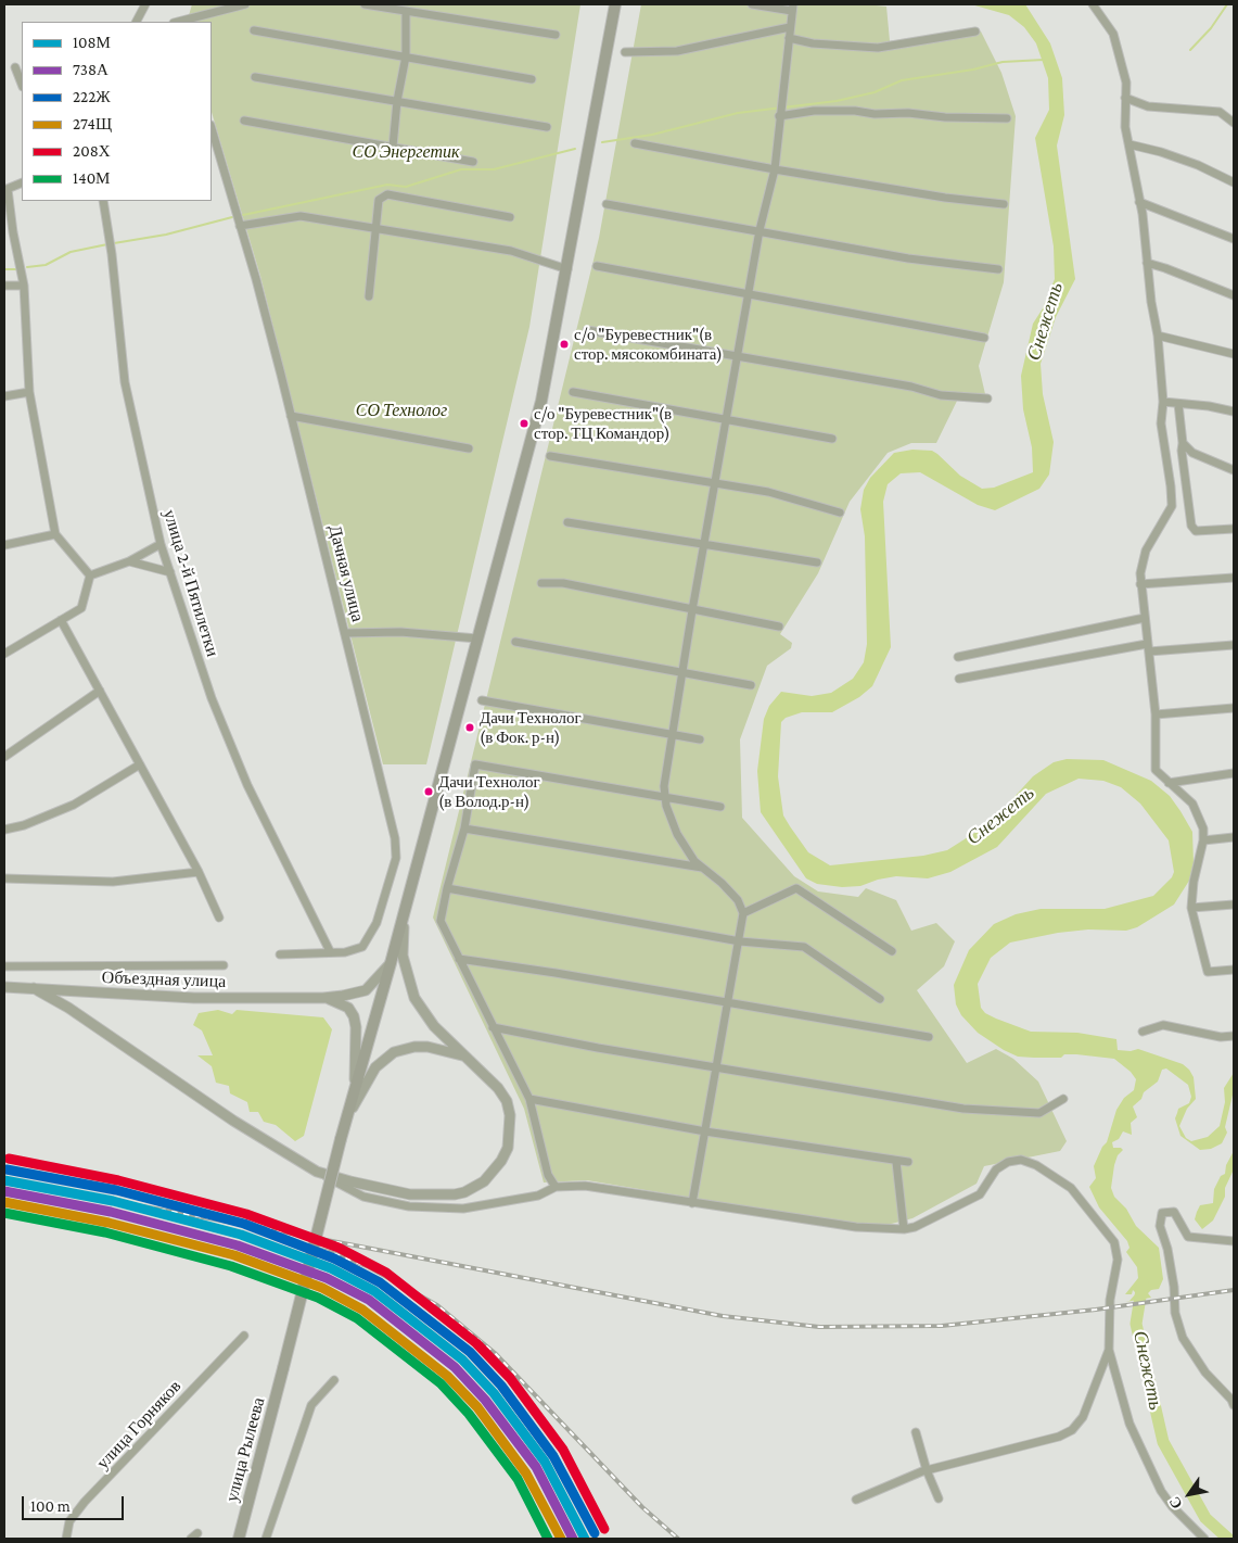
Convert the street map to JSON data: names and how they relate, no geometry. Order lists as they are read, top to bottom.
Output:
{
  "streets": {
    "main road": ["улица Рылеева"],
    "street": [
      "Дачная улица",
      "улица 2-й Пятилетки",
      "Объездная улица",
      "улица Горняков"
    ]
  },
  "crossings": [
    ["Дачная улица", "улица 2-й Пятилетки"]
  ],
  "water": ["Снежеть"],
  "parks": ["СО Энергетик", "СО Технолог"],
  "places": [
    "с/о \"Буревестник\"(в стор. мясокомбината)",
    "с/о \"Буревестник\"(в стор. ТЦ Командор)",
    "Дачи Технолог (в Фок. р-н)",
    "Дачи Технолог (в Волод.р-н)"
  ],
  "lines": [
    "transit line 208Х",
    "transit line 222Ж",
    "transit line 108М",
    "transit line 738А",
    "transit line 274Щ",
    "transit line 140М"
  ],
  "legend": [
    "108М",
    "738А",
    "222Ж",
    "274Щ",
    "208Х",
    "140М"
  ],
  "scale_bar": "100 m",
  "north": "bottom left"
}
